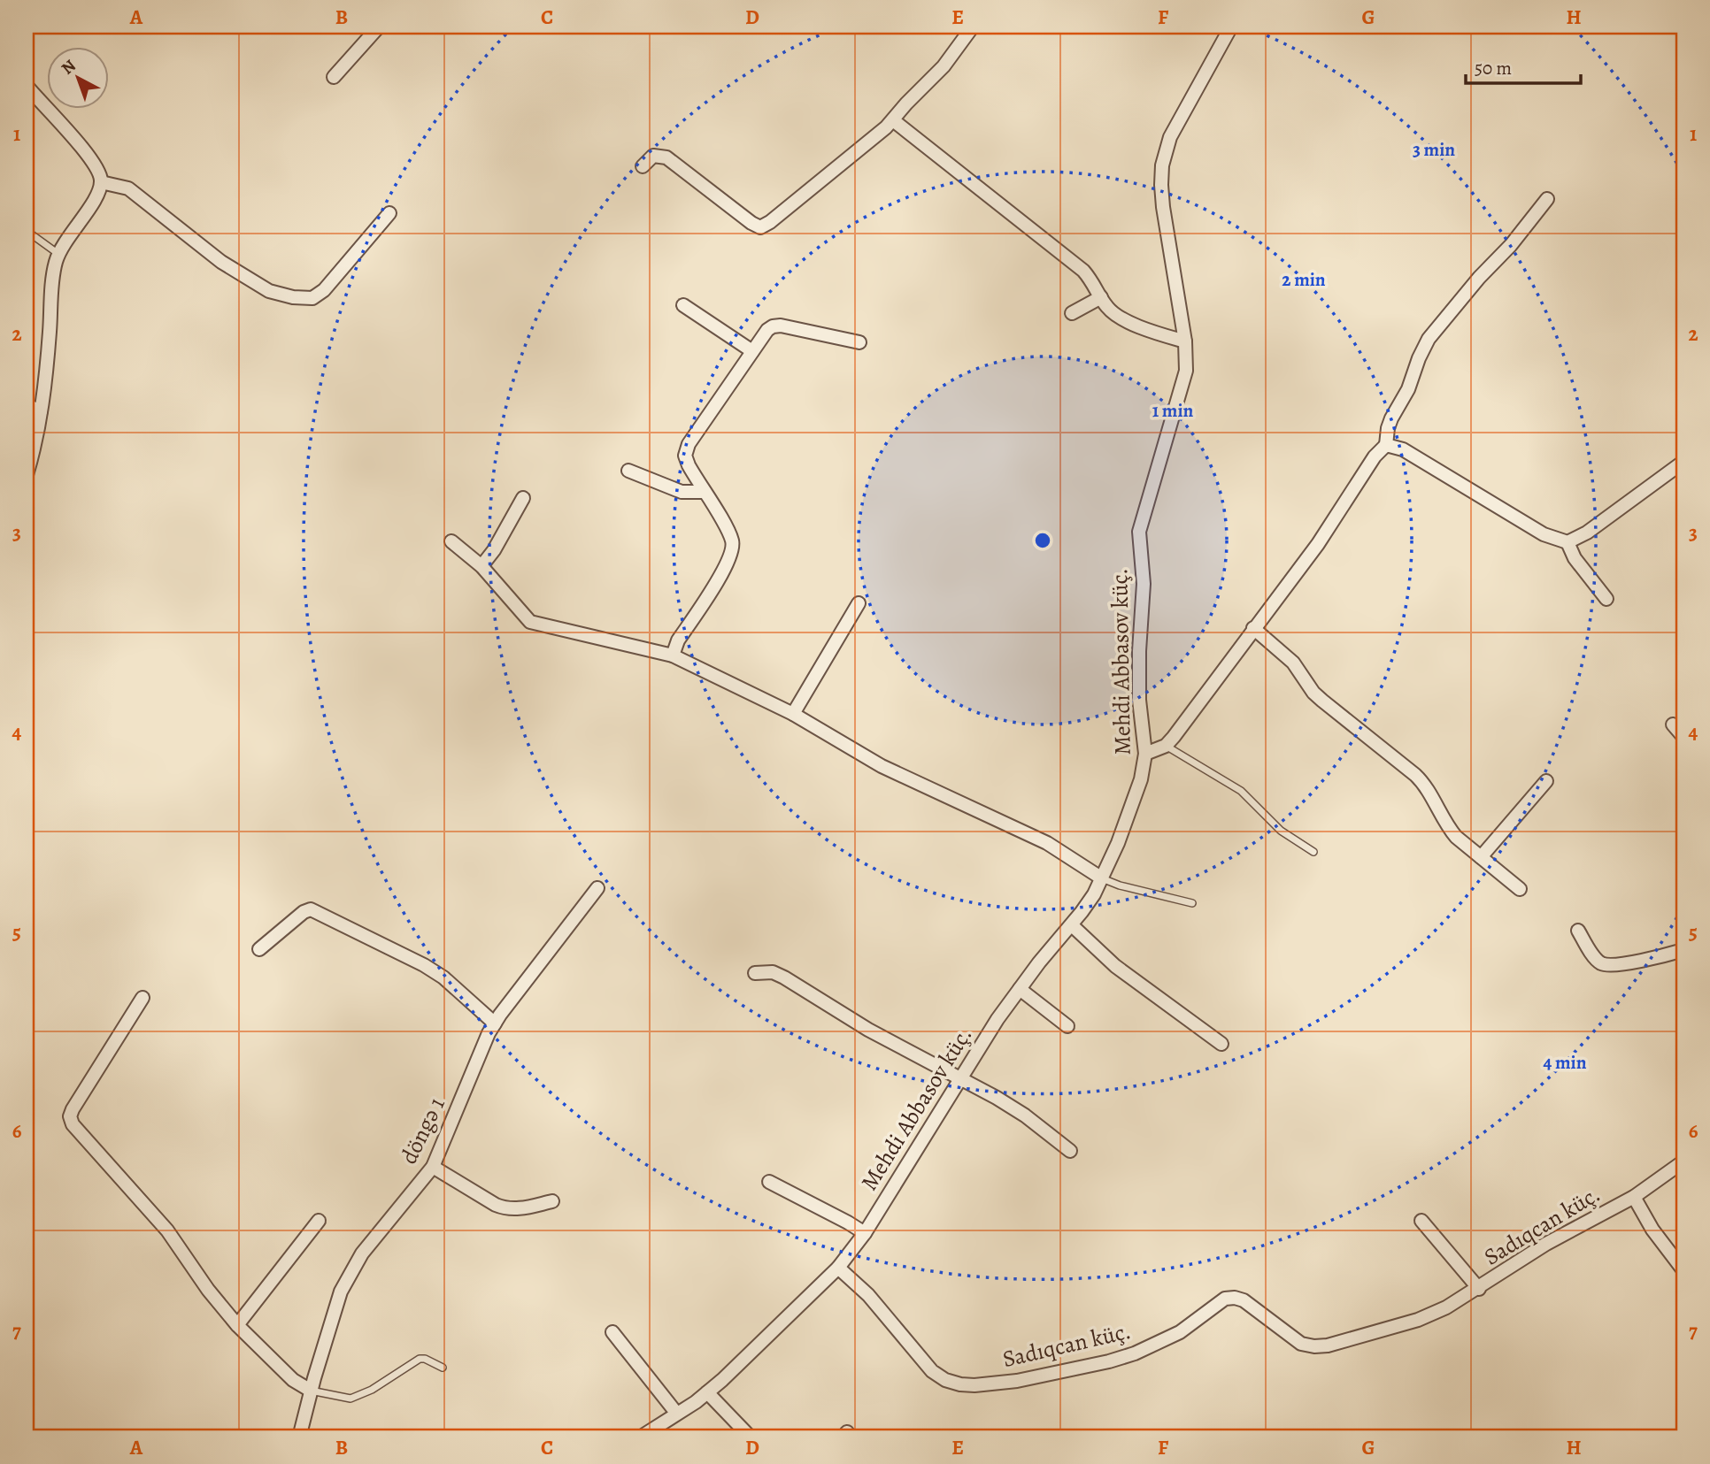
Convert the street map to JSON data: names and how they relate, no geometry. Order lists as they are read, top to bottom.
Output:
{
  "streets": {
    "street": ["Mehdi Abbasov küç.", "döngə 1", "Sadıqcan küç."]
  },
  "crossings": [
    ["Mehdi Abbasov küç.", "Sadıqcan küç."]
  ],
  "scale_bar": "50 m",
  "north": "top left",
  "grid": {
    "columns": [
      "A",
      "B",
      "C",
      "D",
      "E",
      "F",
      "G",
      "H"
    ],
    "rows": [
      "1",
      "2",
      "3",
      "4",
      "5",
      "6",
      "7"
    ]
  },
  "rings": [
    "3 min",
    "2 min",
    "1 min",
    "4 min"
  ]
}
